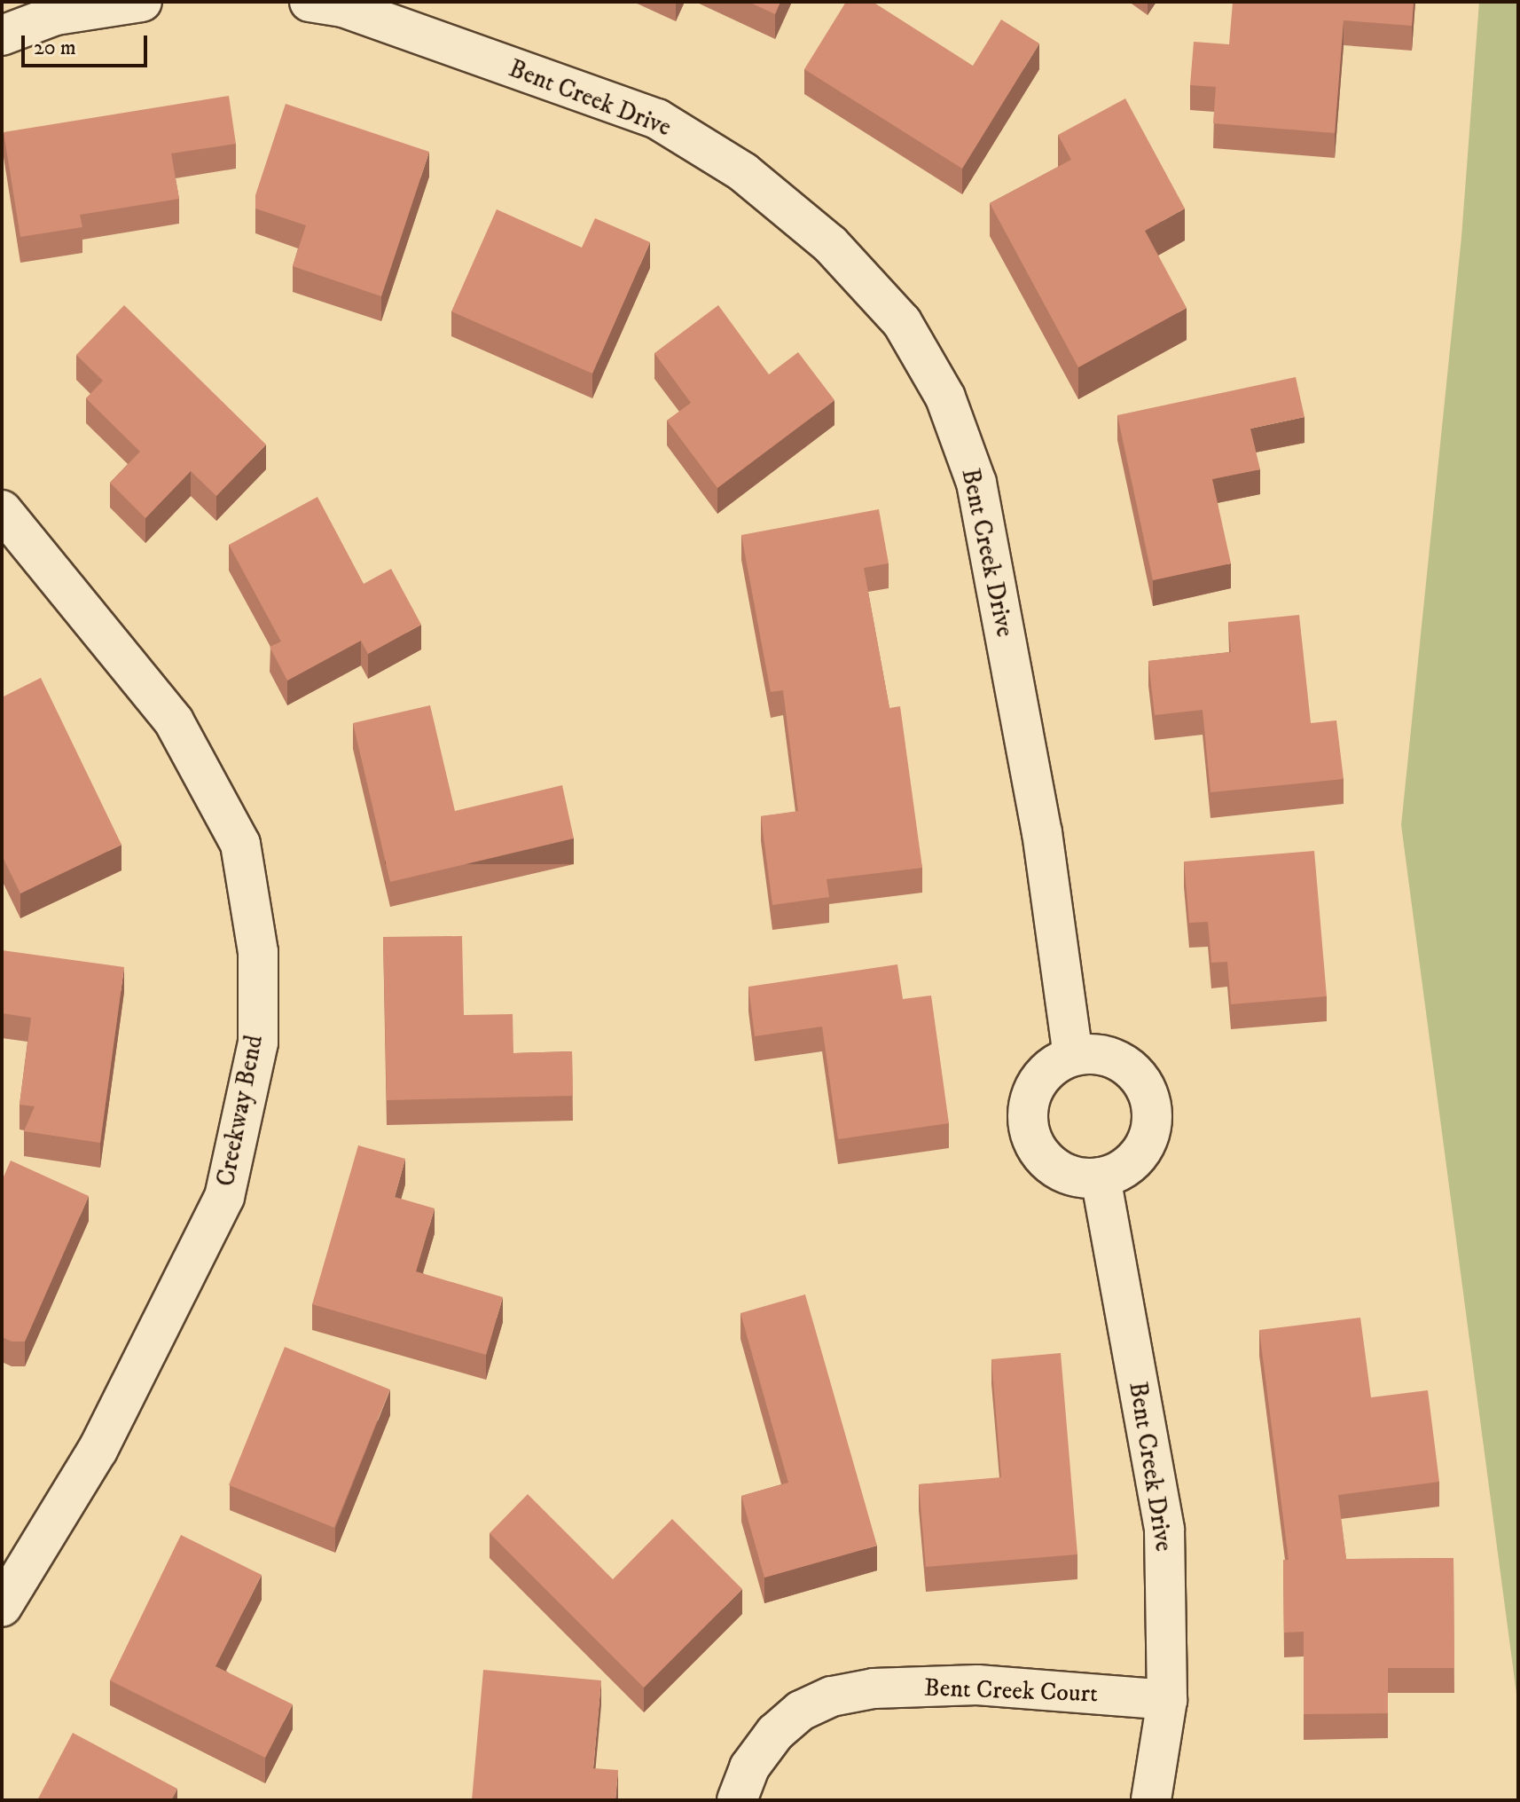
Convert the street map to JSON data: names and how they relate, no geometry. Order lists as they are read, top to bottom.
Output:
{
  "streets": {
    "street": ["Bent Creek Drive", "Creekway Bend", "Bent Creek Court"]
  },
  "crossings": [
    ["Bent Creek Drive", "Bent Creek Court"]
  ],
  "scale_bar": "20 m"
}
